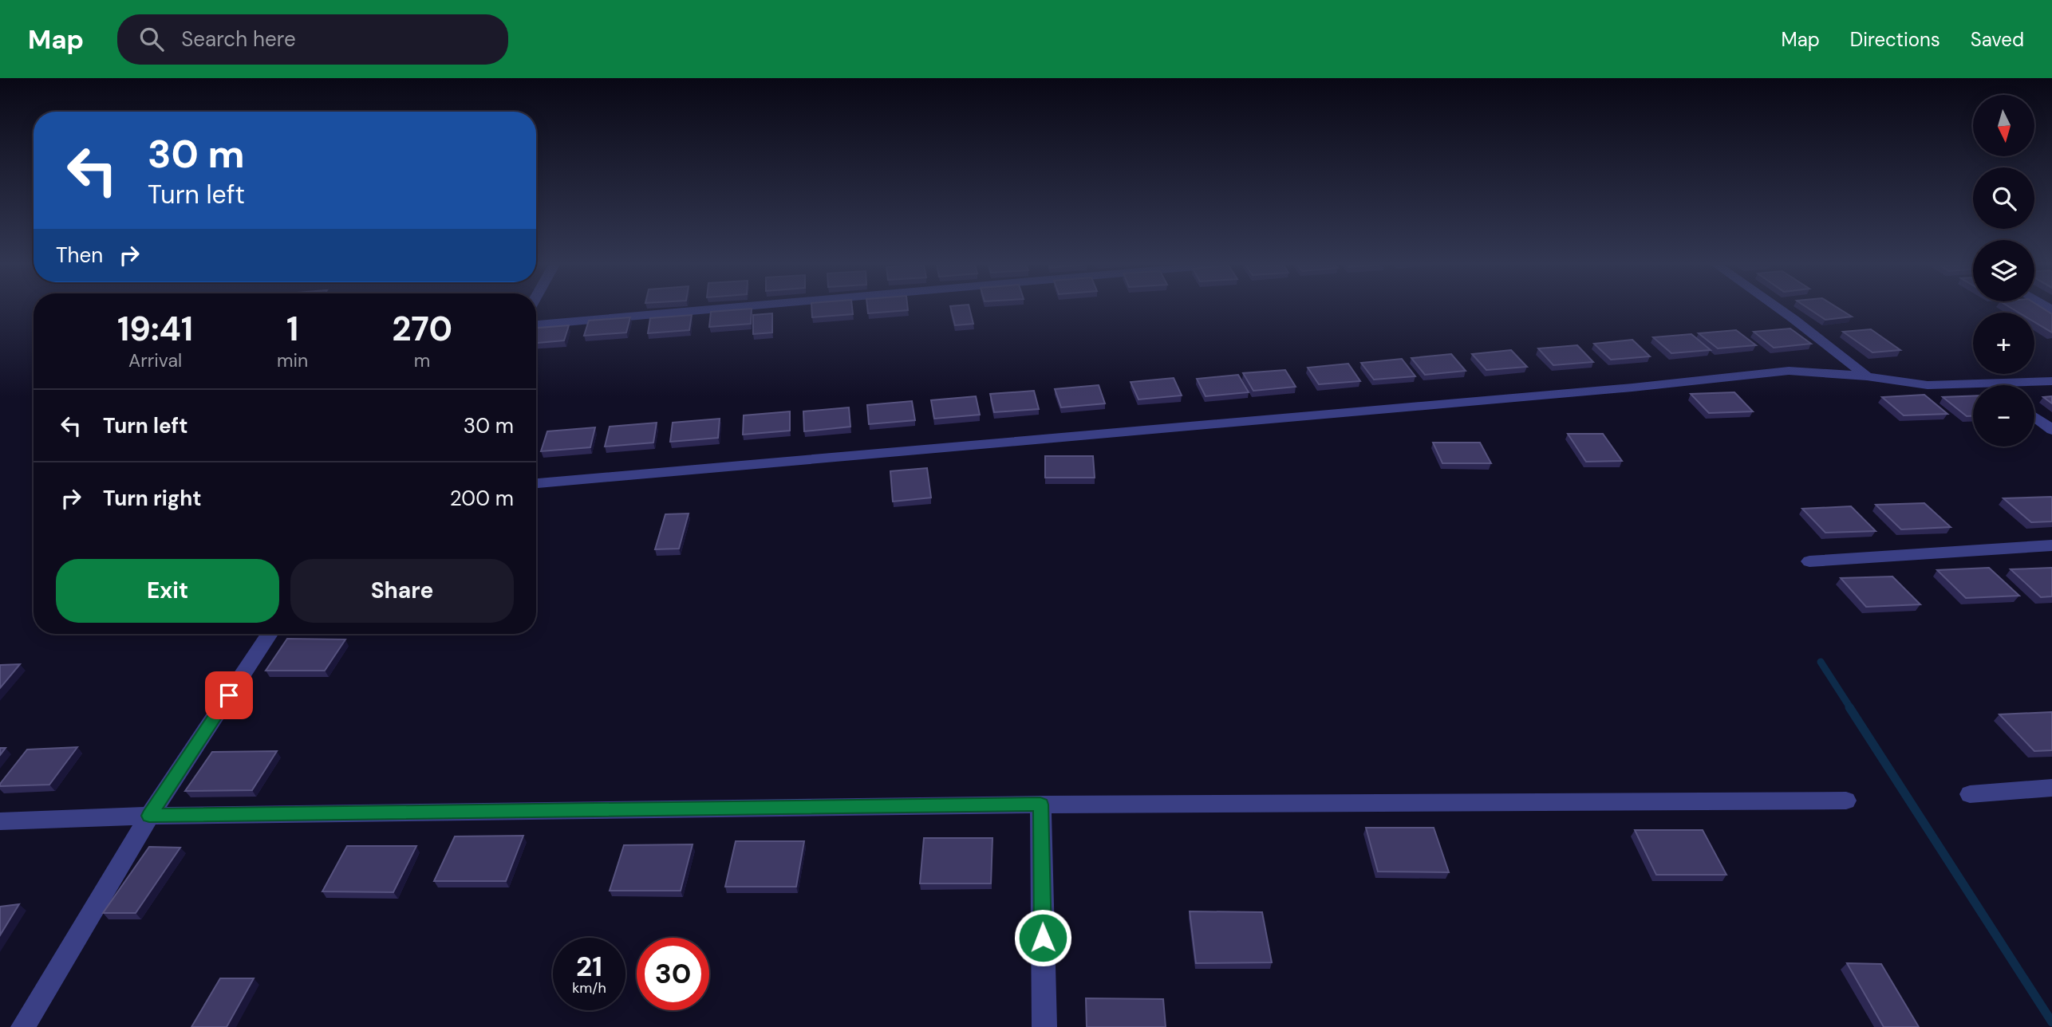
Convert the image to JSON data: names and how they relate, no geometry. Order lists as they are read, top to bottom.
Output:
{
  "north": "bottom",
  "page": {
    "header": "Map",
    "search": "Search here",
    "nav": ["Map", "Directions", "Saved"],
    "map_buttons": ["+", "−"],
    "turn": ["30 m", "Turn left"],
    "then": "Then",
    "eta": [
      "19:41",
      "Arrival",
      "1",
      "min",
      "270",
      "m"
    ],
    "list": [
      {
        "name": "Turn left",
        "value": "30 m"
      },
      {
        "name": "Turn right",
        "value": "200 m"
      }
    ],
    "buttons": ["Exit", "Share"],
    "speed": "21 km/h",
    "limit": "30"
  }
}
